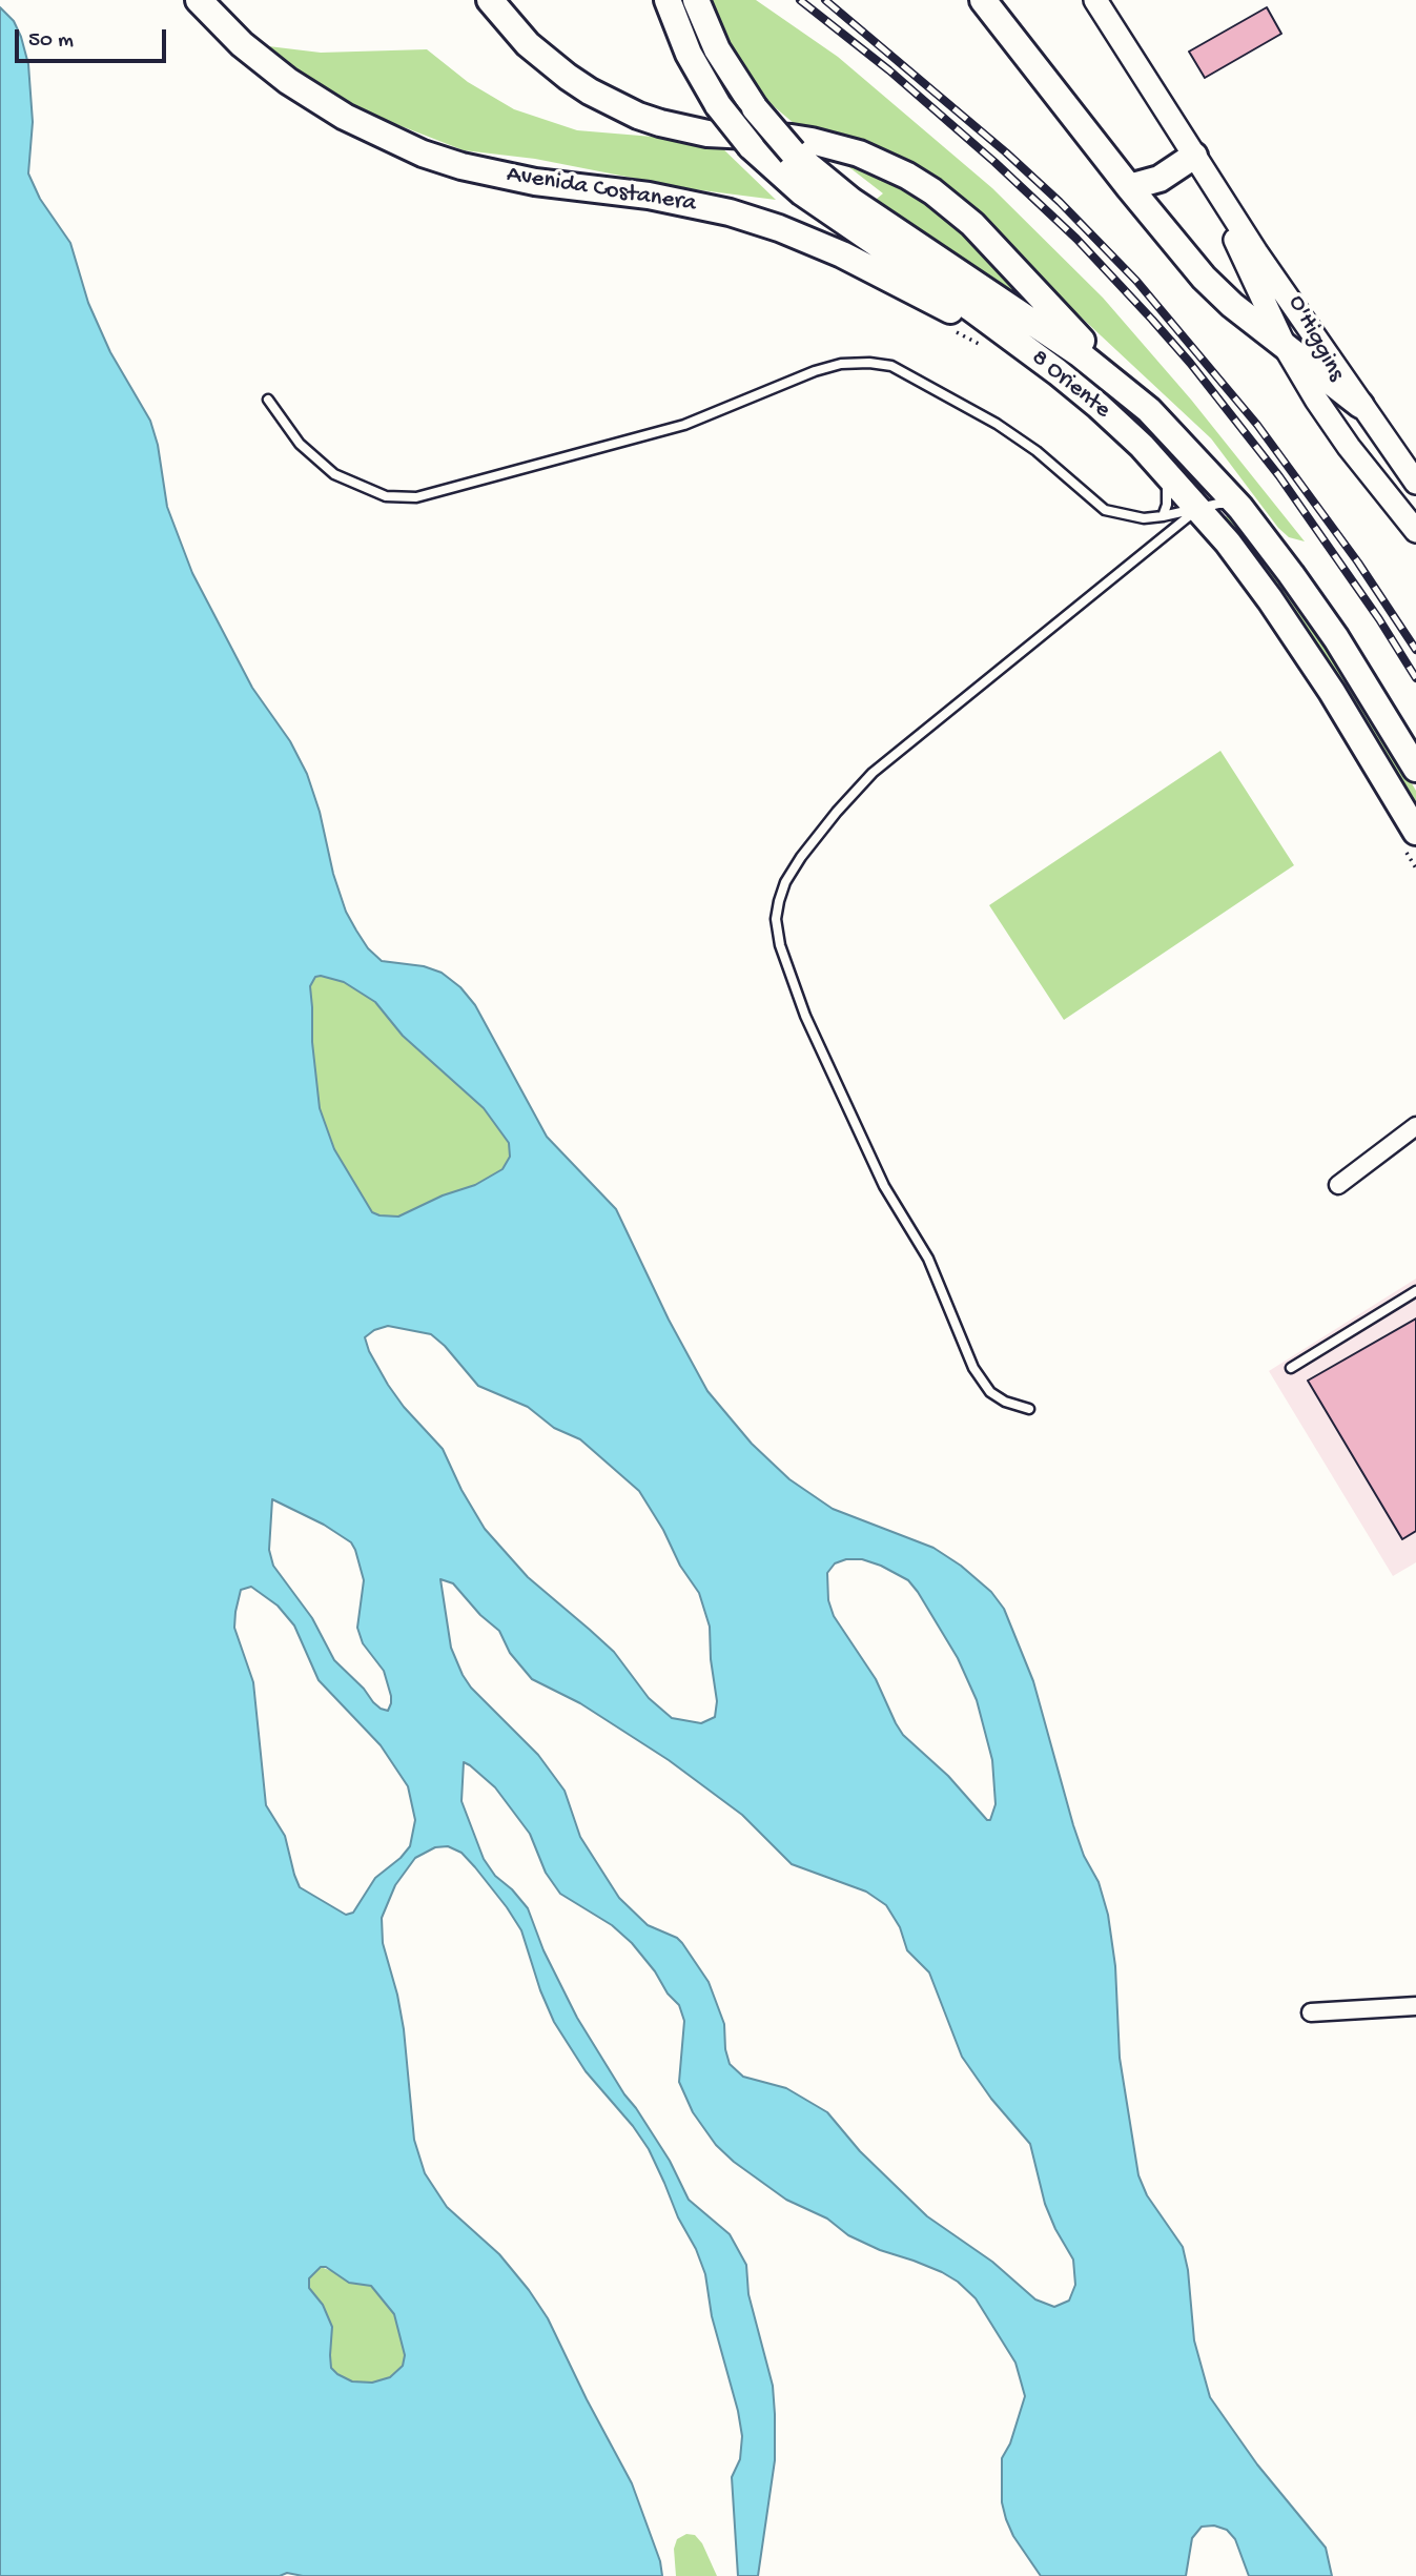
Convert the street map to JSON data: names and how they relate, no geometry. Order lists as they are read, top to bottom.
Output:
{
  "streets": {
    "main road": ["Avenida Costanera", "O'Higgins", "8 Oriente"]
  },
  "crossings": [
    ["Avenida Costanera", "8 Oriente"]
  ],
  "scale_bar": "50 m"
}
